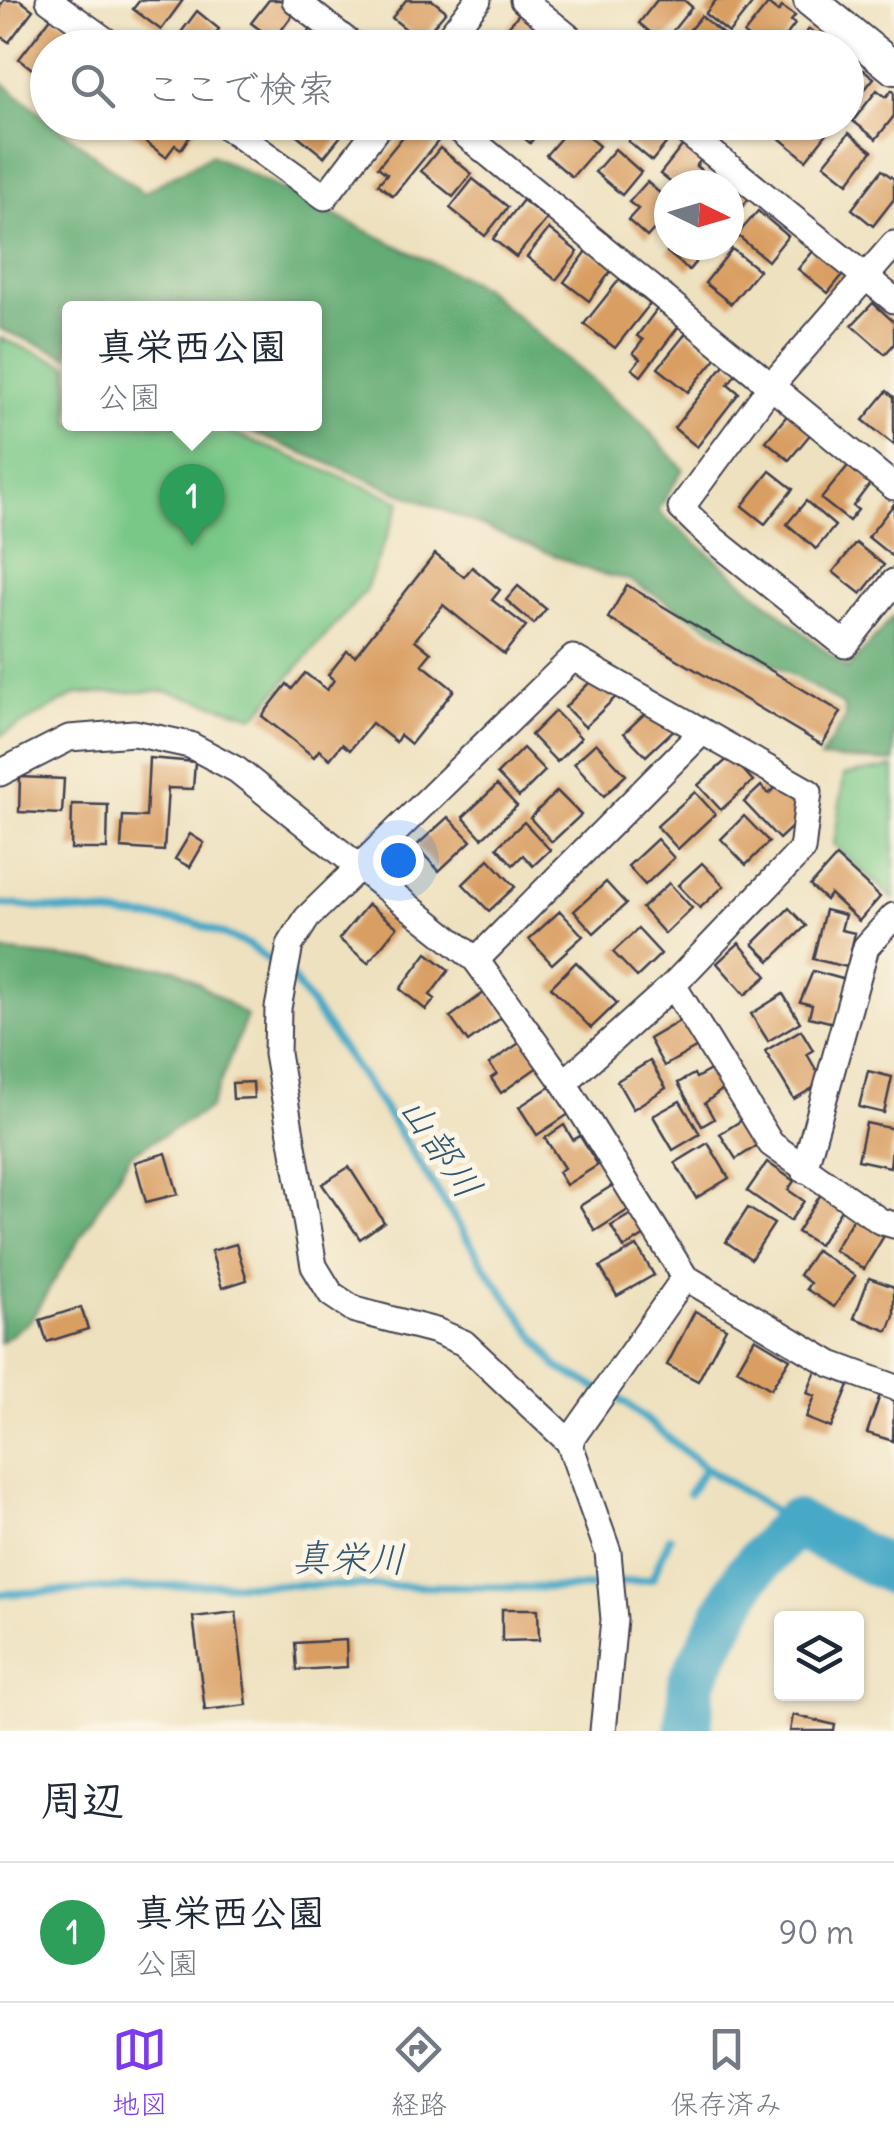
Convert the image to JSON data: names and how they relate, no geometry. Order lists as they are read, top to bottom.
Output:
{
  "water": ["山部川", "真栄川"],
  "north": "right",
  "page": {
    "search": "ここで検索",
    "popup": ["真栄西公園", "公園"],
    "pins": "1",
    "heading": "周辺",
    "list": [
      {
        "mark": "1",
        "name": "真栄西公園",
        "note": "公園",
        "value": "90 m"
      }
    ],
    "nav": ["地図", "経路", "保存済み"]
  }
}
